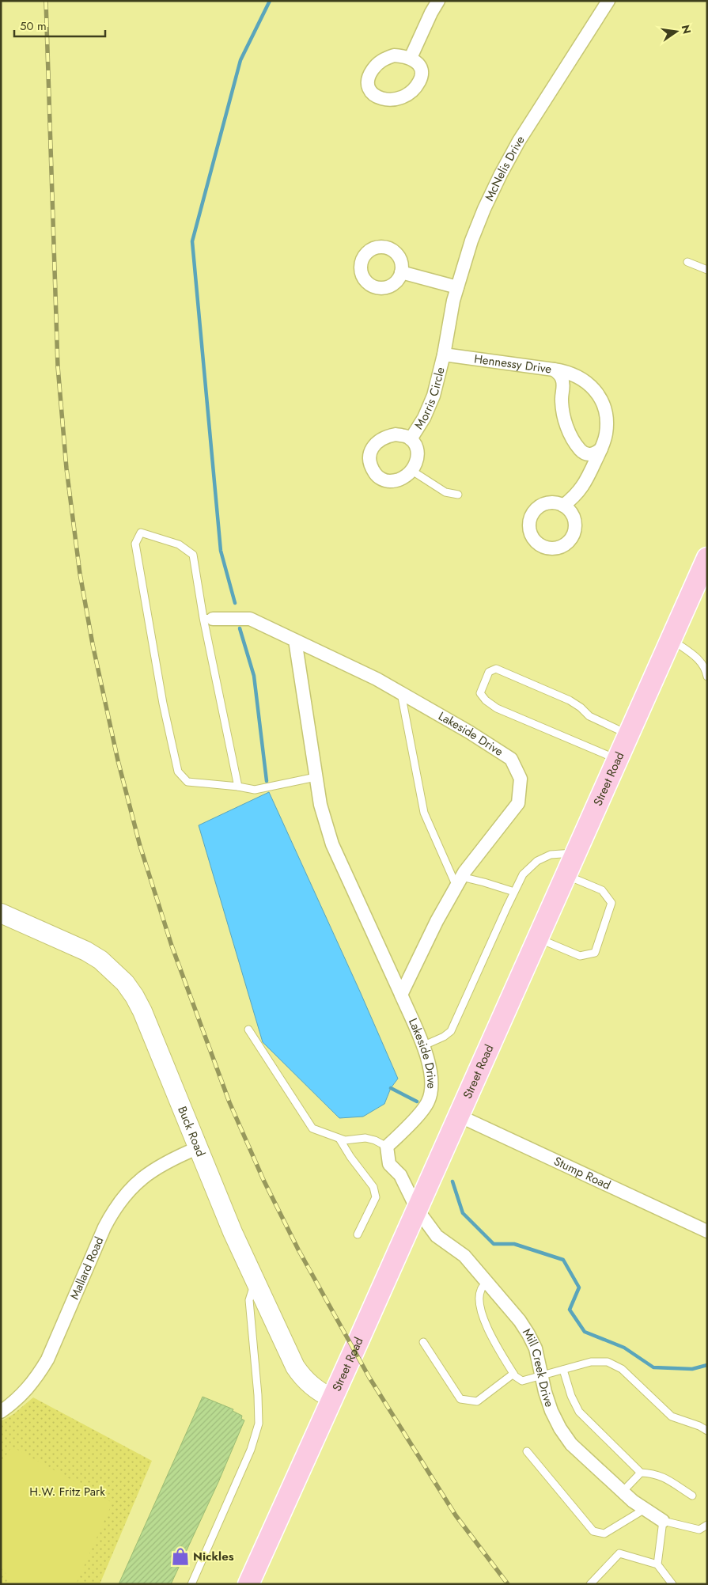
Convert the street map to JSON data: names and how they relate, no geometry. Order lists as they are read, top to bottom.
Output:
{
  "streets": {
    "main road": ["Street Road"],
    "street": [
      "McNelis Drive",
      "Hennessy Drive",
      "Morris Circle",
      "Lakeside Drive",
      "Buck Road",
      "Stump Road",
      "Mallard Road",
      "Mill Creek Drive"
    ]
  },
  "crossings": [
    ["McNelis Drive", "Hennessy Drive"],
    ["McNelis Drive", "Morris Circle"],
    ["Hennessy Drive", "Morris Circle"],
    ["Street Road", "Buck Road"],
    ["Street Road", "Stump Road"],
    ["Street Road", "Mill Creek Drive"],
    ["Buck Road", "Mallard Road"]
  ],
  "parks": ["H.W. Fritz Park"],
  "places": {
    "shop": ["Nickles"]
  },
  "scale_bar": "50 m",
  "north": "right"
}
